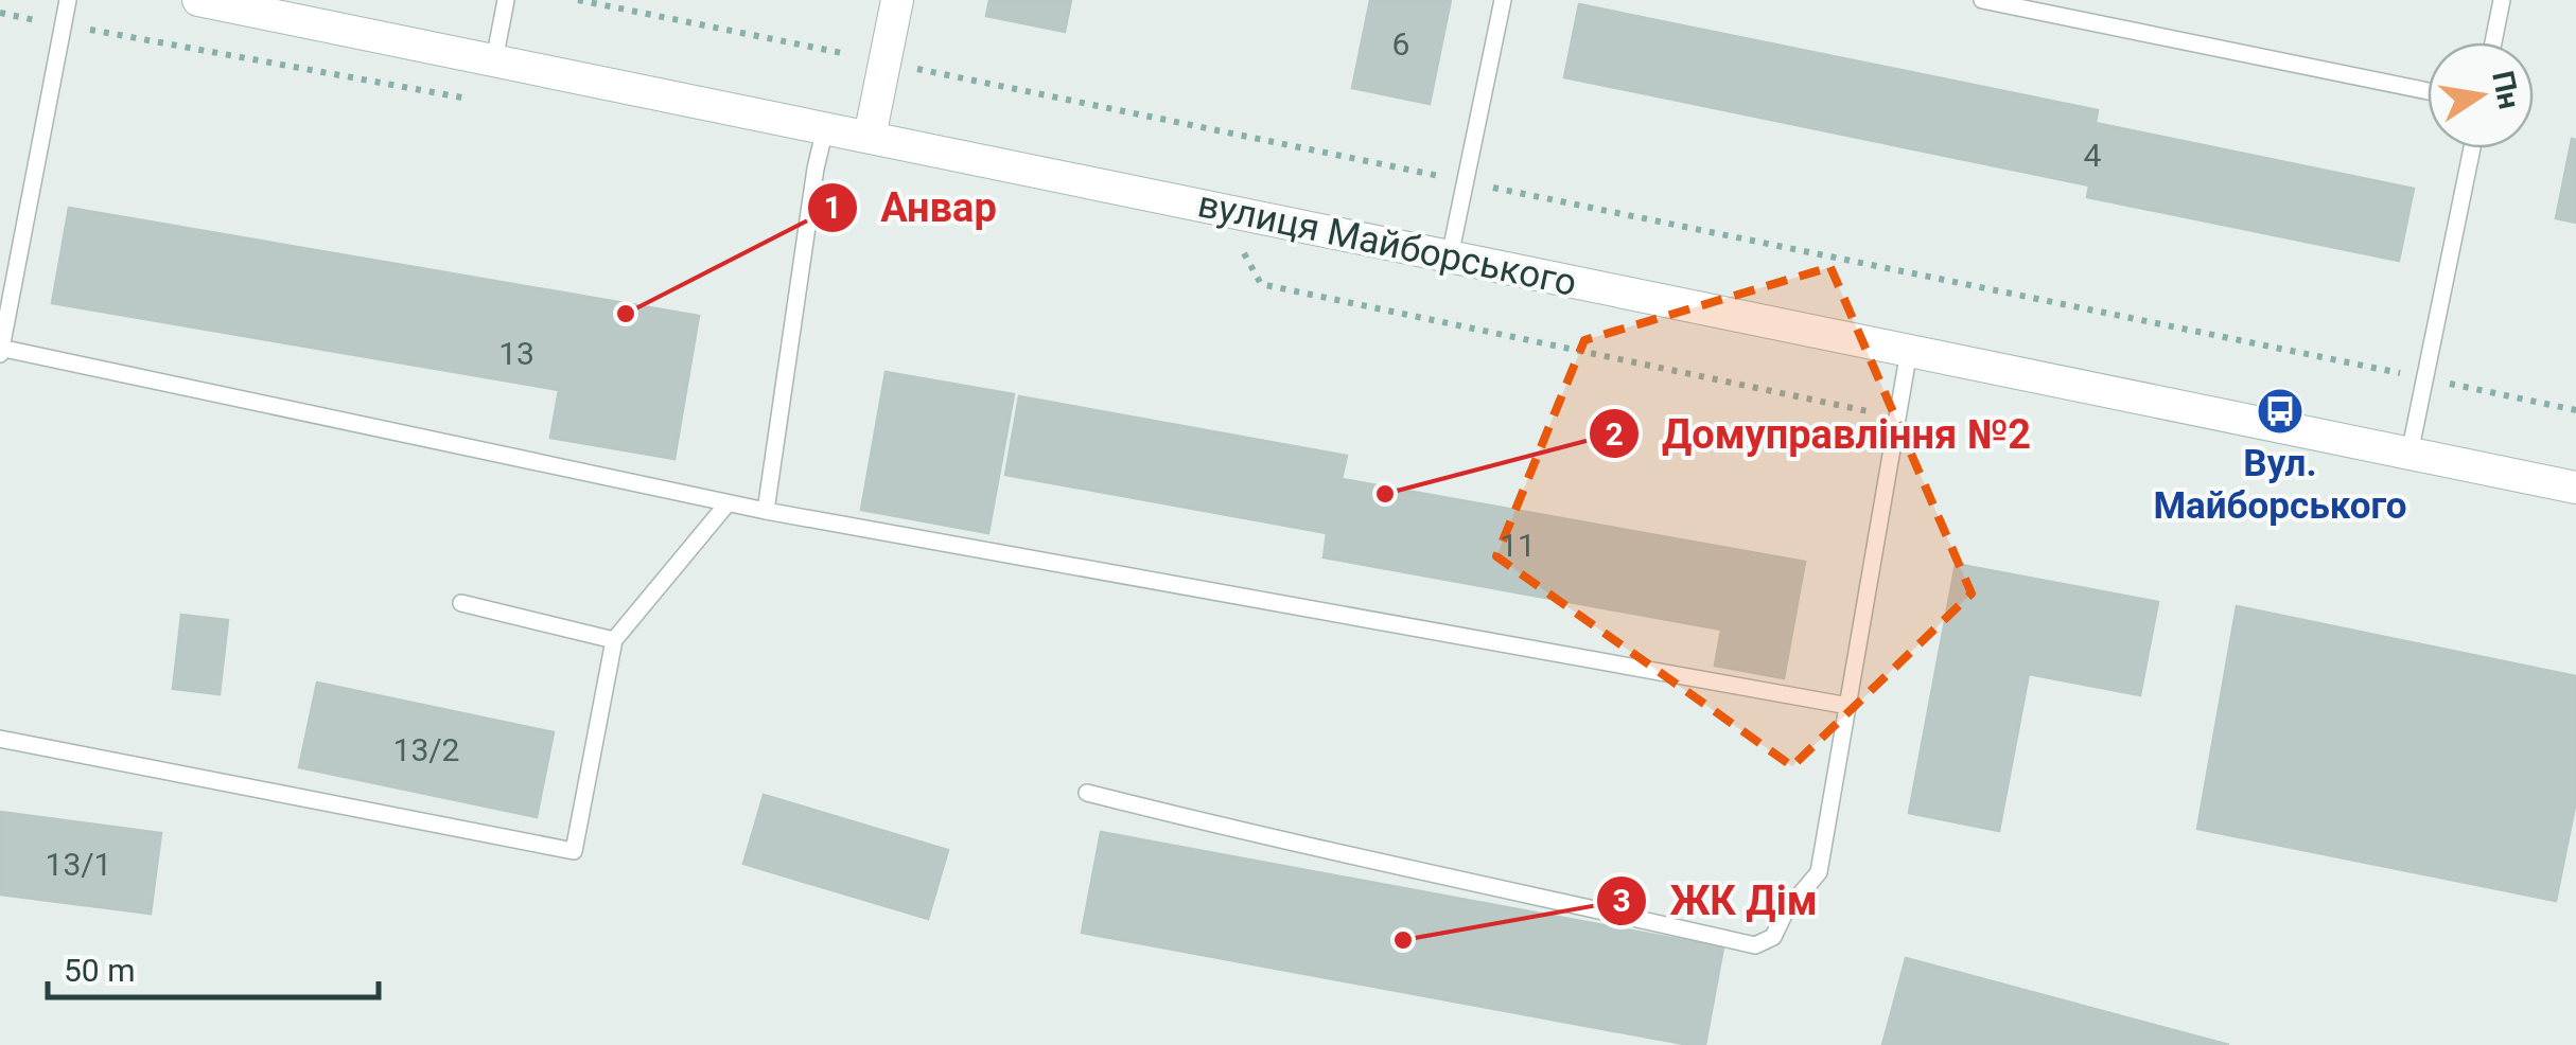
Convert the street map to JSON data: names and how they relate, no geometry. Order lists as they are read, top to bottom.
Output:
{
  "streets": {
    "street": ["вулиця Майборського"]
  },
  "places": {
    "other": ["Анвар", "Домуправління №2", "ЖК Дім"],
    "bus stop": ["Вул. Майборського"]
  },
  "house_numbers": [
    "6",
    "4",
    "13",
    "11",
    "13/2",
    "13/1"
  ],
  "scale_bar": "50 m",
  "north": "right"
}
